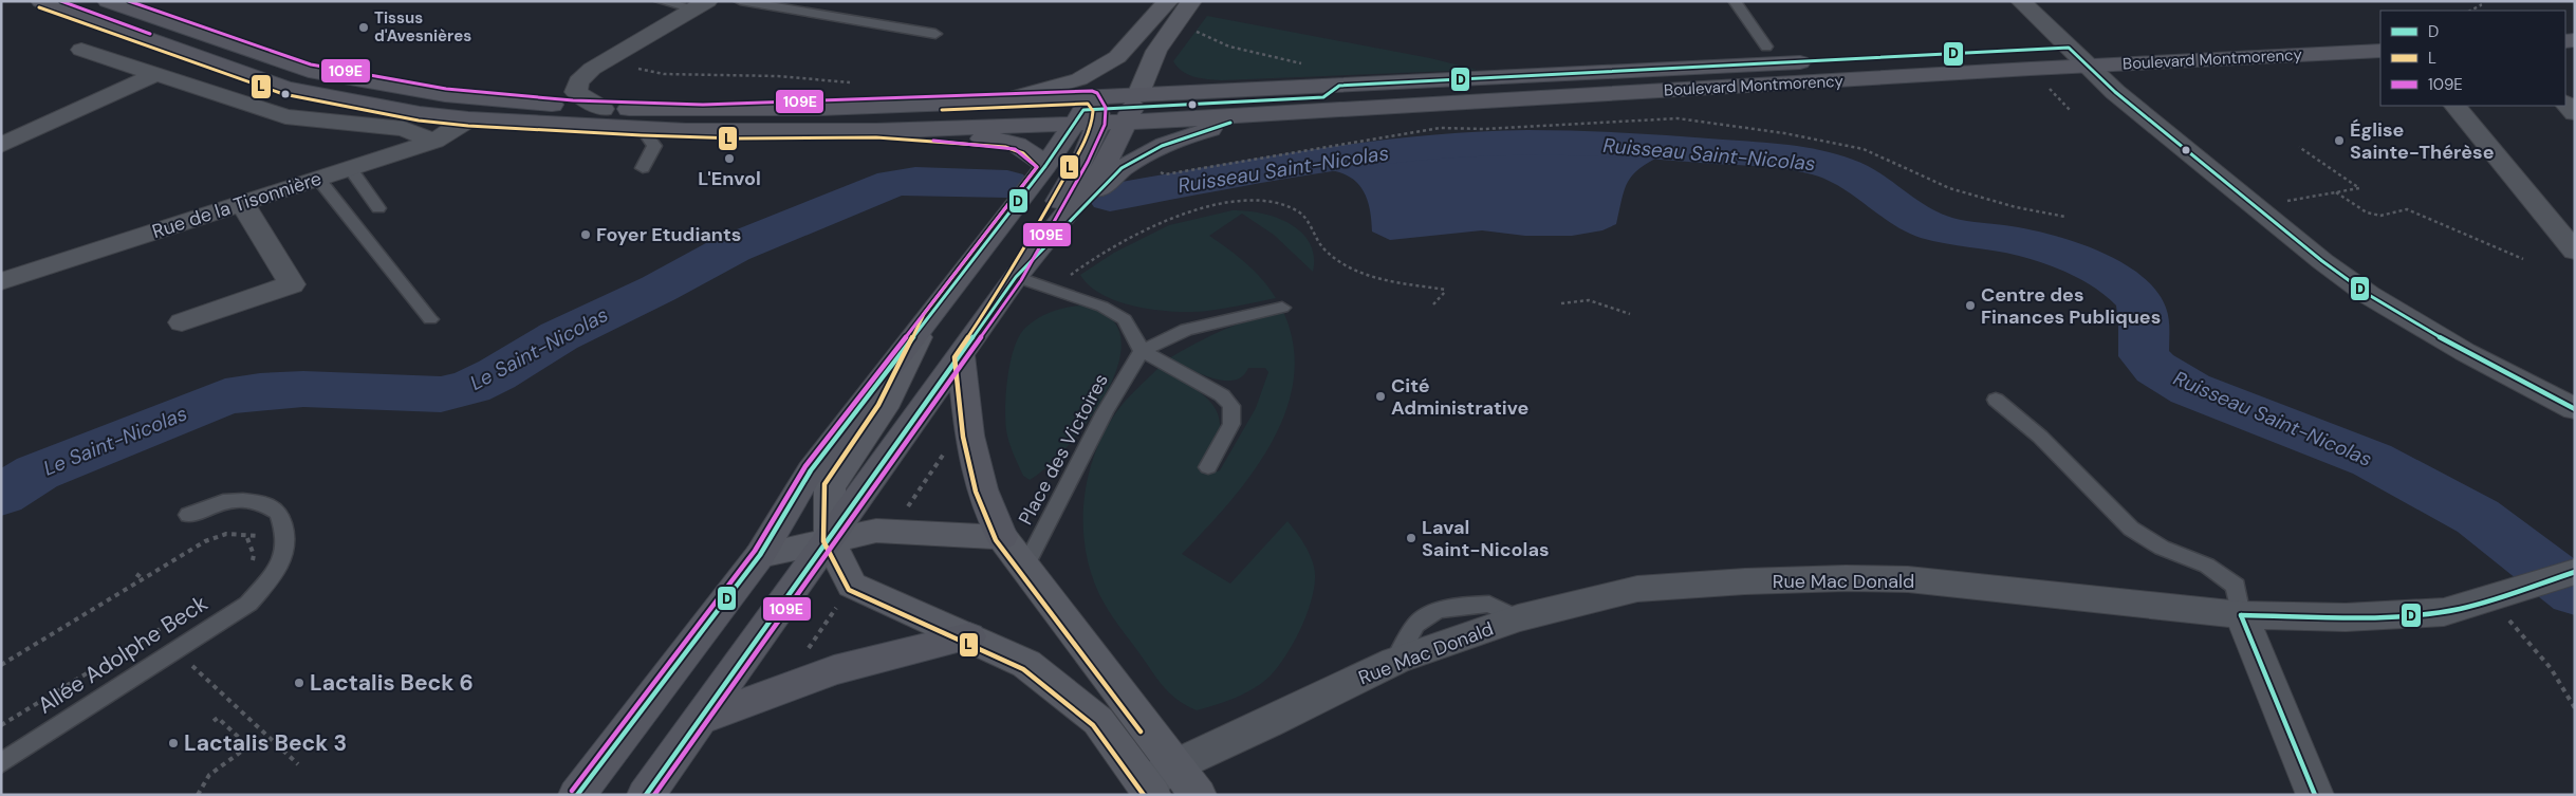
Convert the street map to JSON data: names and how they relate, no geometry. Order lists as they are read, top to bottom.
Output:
{
  "streets": {
    "main road": ["Boulevard Montmorency"],
    "street": ["Rue de la Tisonnière", "Rue Mac Donald"],
    "lane": ["Place des Victoires", "Allée Adolphe Beck"]
  },
  "water": ["Ruisseau Saint-Nicolas", "Le Saint-Nicolas"],
  "places": [
    "Tissus d'Avesnières",
    "Église Sainte-Thérèse",
    "L'Envol",
    "Foyer Etudiants",
    "Centre des Finances Publiques",
    "Cité Administrative",
    "Laval Saint-Nicolas",
    "Lactalis Beck 6",
    "Lactalis Beck 3"
  ],
  "lines": ["transit line 109E", "transit line L", "transit line D"],
  "legend": ["D", "L", "109E"]
}
